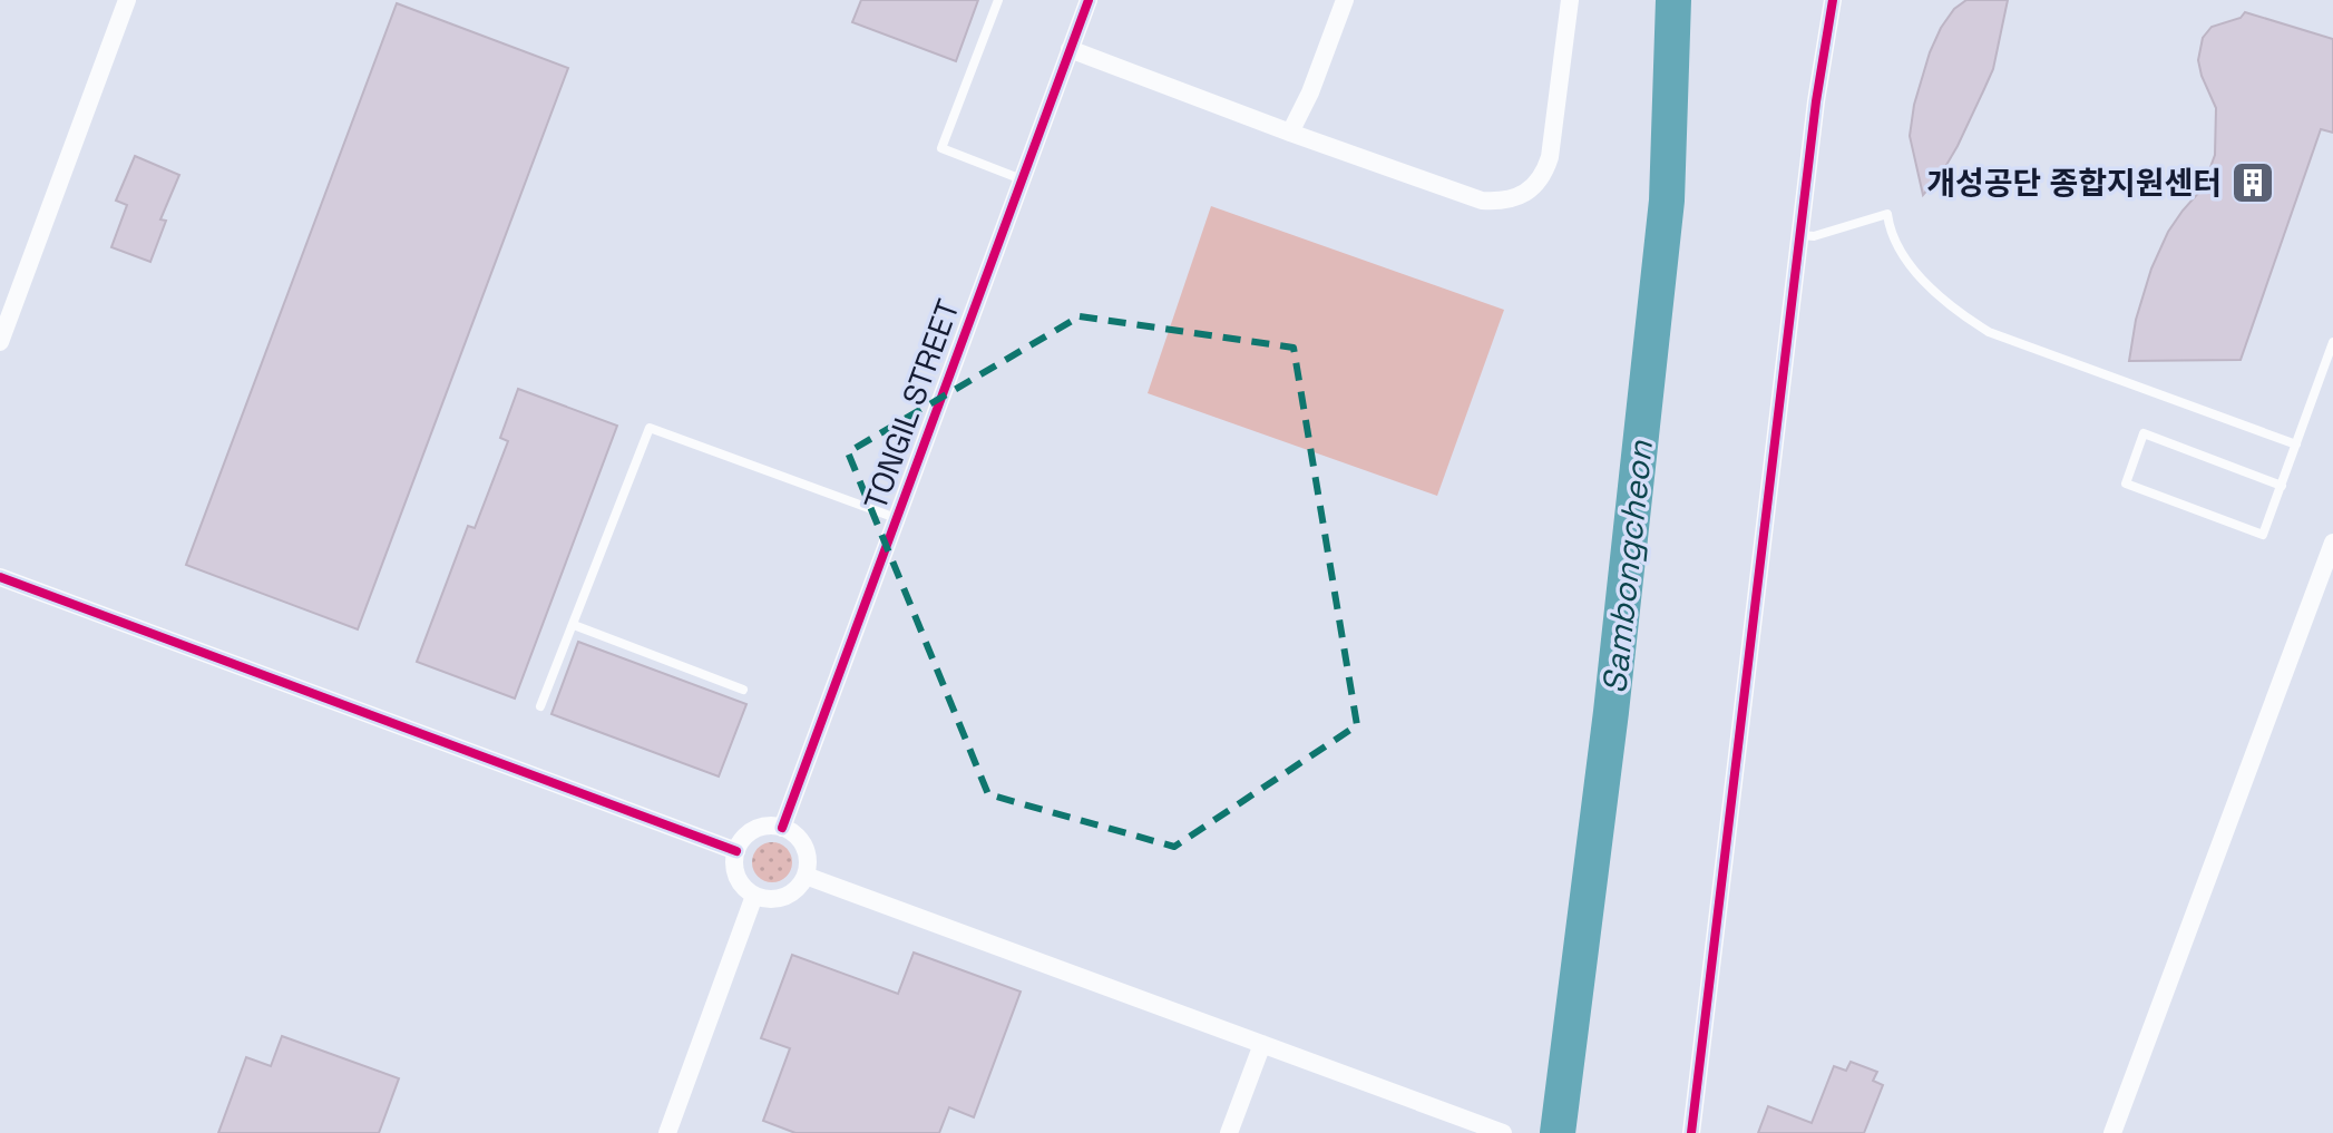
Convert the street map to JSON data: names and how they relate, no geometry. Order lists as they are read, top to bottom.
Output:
{
  "streets": {
    "street": ["TONGIL STREET"]
  },
  "water": ["Sambongcheon"],
  "places": {
    "building": ["개성공단 종합지원센터"]
  }
}
